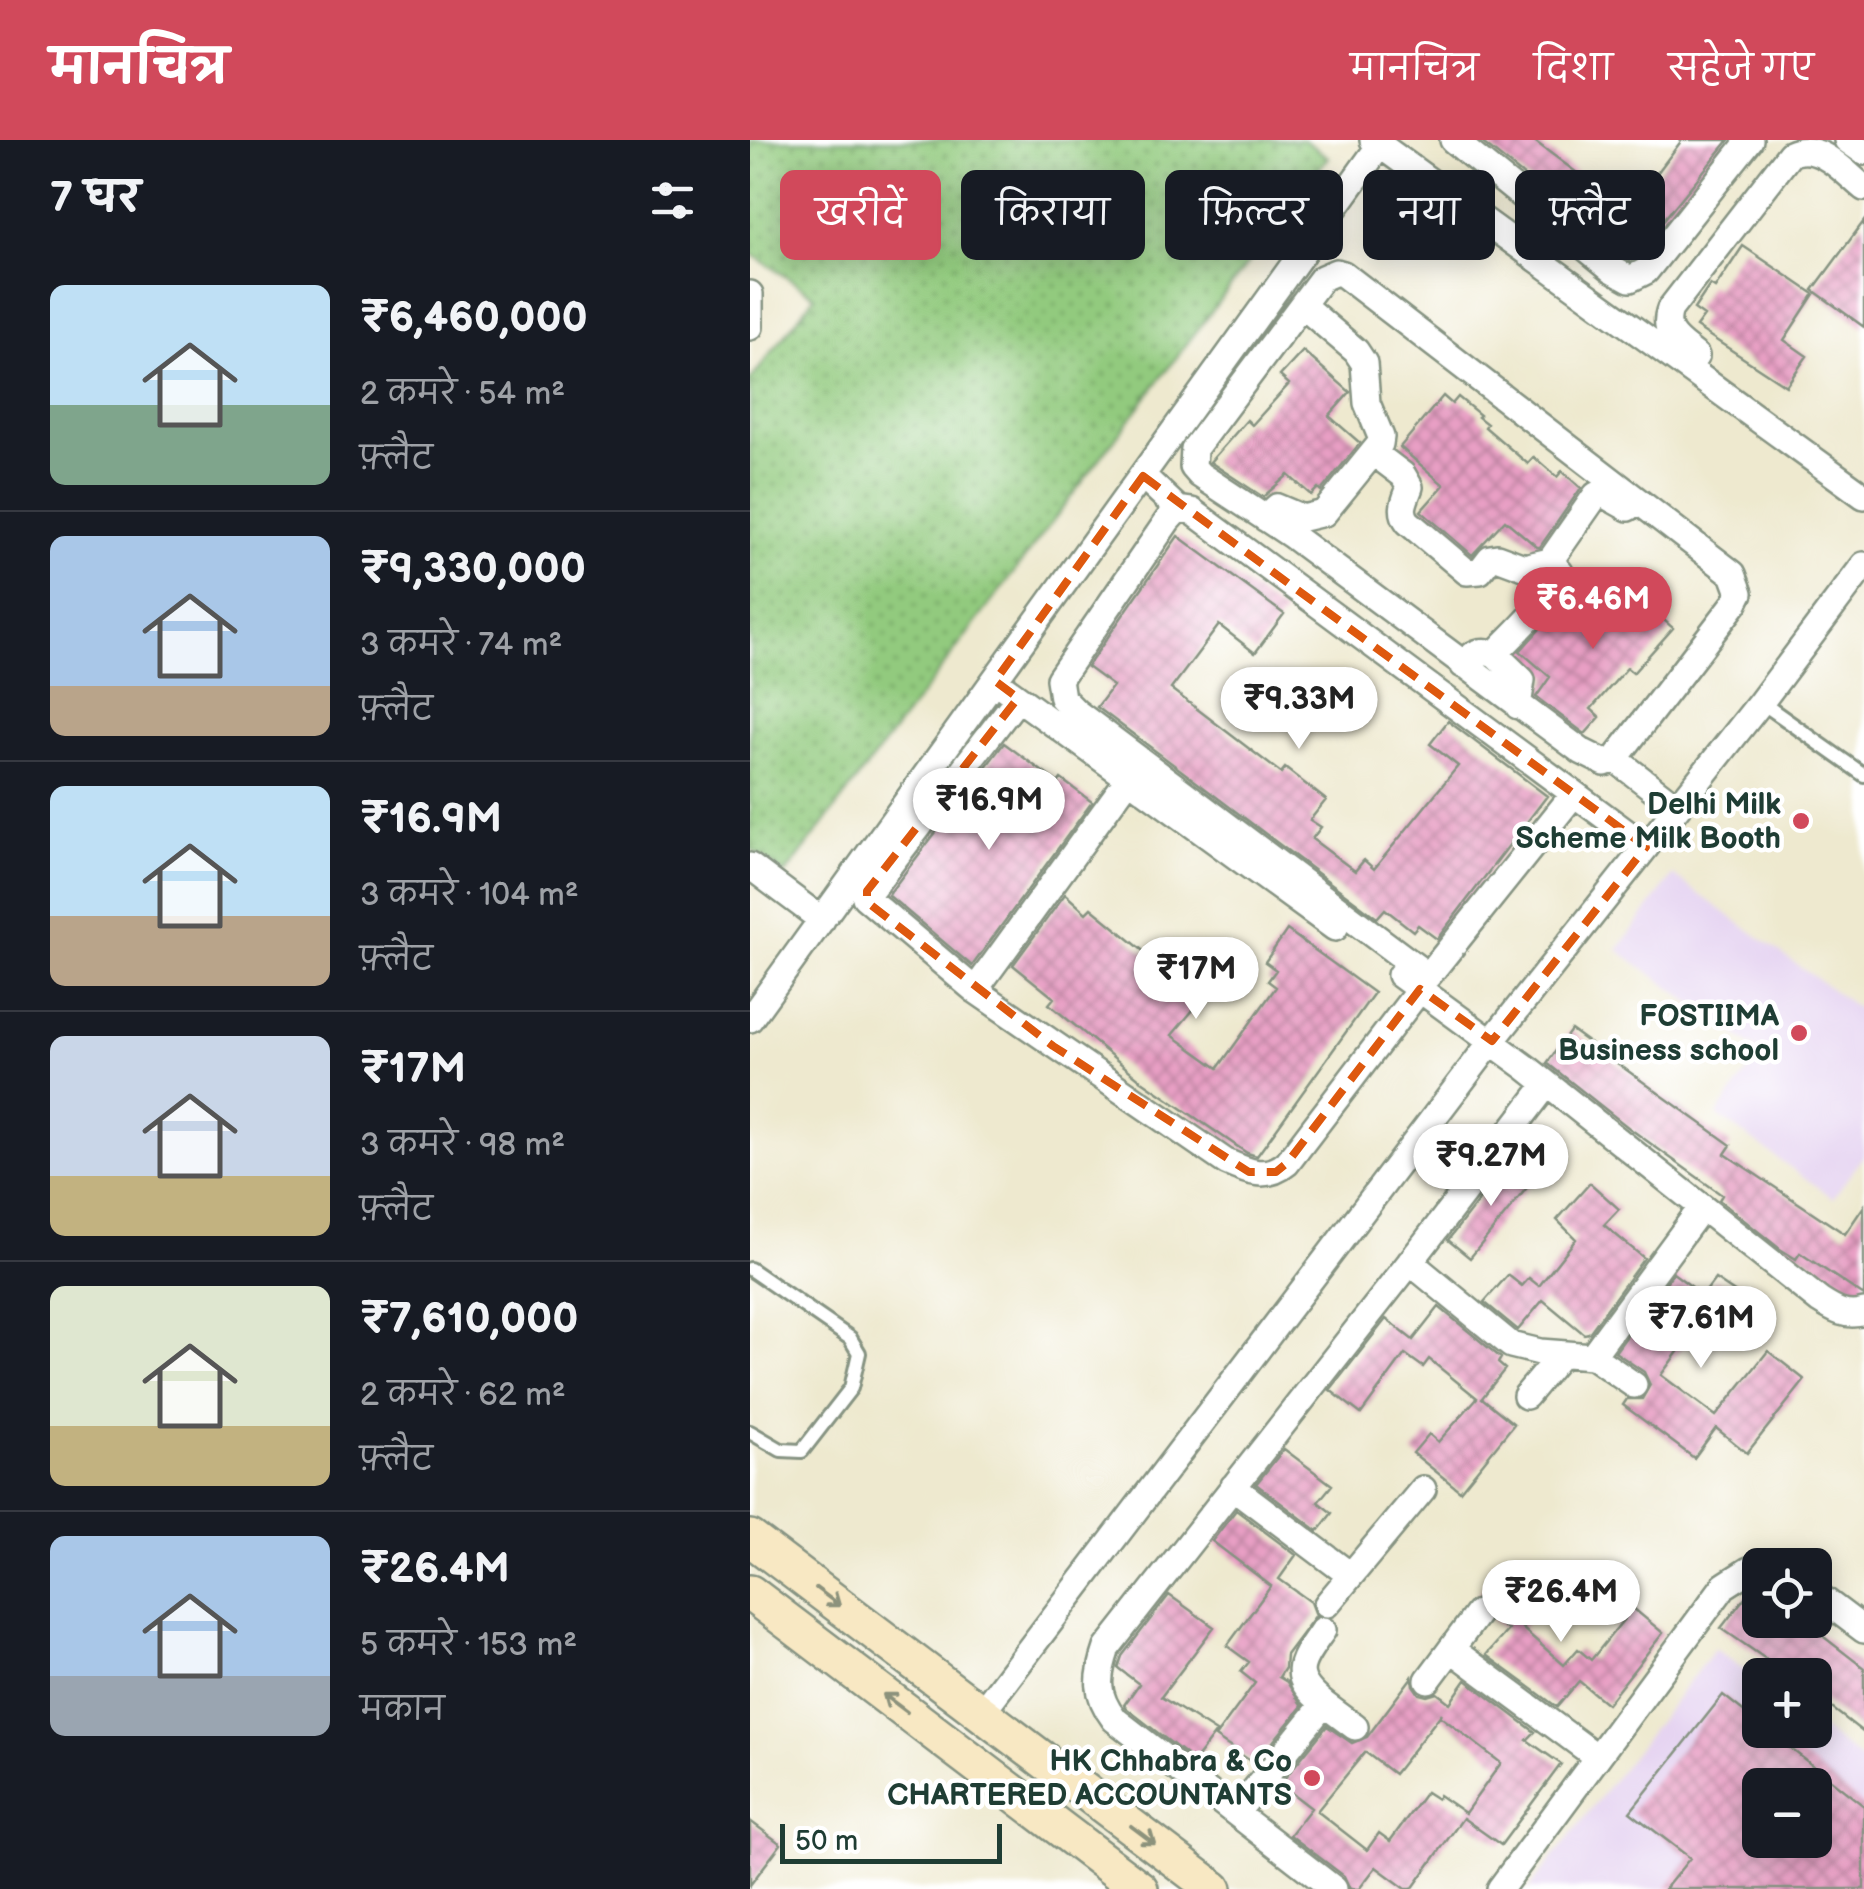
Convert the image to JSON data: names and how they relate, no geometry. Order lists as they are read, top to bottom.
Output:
{
  "places": ["Delhi Milk Scheme Milk Booth", "FOSTIIMA Business school", "HK Chhabra & Co CHARTERED ACCOUNTANTS"],
  "scale_bar": "50 m",
  "page": {
    "header": "मानचित्र",
    "nav": ["मानचित्र", "दिशा", "सहेजे गए"],
    "heading": "7 घर",
    "chip": [
      "खरीदें",
      "किराया",
      "फ़िल्टर",
      "नया",
      "फ़्लैट"
    ],
    "list": [
      {
        "name": "₹6,460,000",
        "note": "2 कमरे · 54 m² · फ़्लैट"
      },
      {
        "name": "₹9,330,000",
        "note": "3 कमरे · 74 m² · फ़्लैट"
      },
      {
        "name": "₹16.9M",
        "note": "3 कमरे · 104 m² · फ़्लैट"
      },
      {
        "name": "₹17M",
        "note": "3 कमरे · 98 m² · फ़्लैट"
      },
      {
        "name": "₹7,610,000",
        "note": "2 कमरे · 62 m² · फ़्लैट"
      },
      {
        "name": "₹26.4M",
        "note": "5 कमरे · 153 m² · मकान"
      }
    ],
    "price": [
      "₹6.46M",
      "₹9.33M",
      "₹16.9M",
      "₹17M",
      "₹9.27M",
      "₹7.61M",
      "₹26.4M"
    ],
    "map_buttons": ["+", "−"],
    "scale": "50 m"
  }
}
